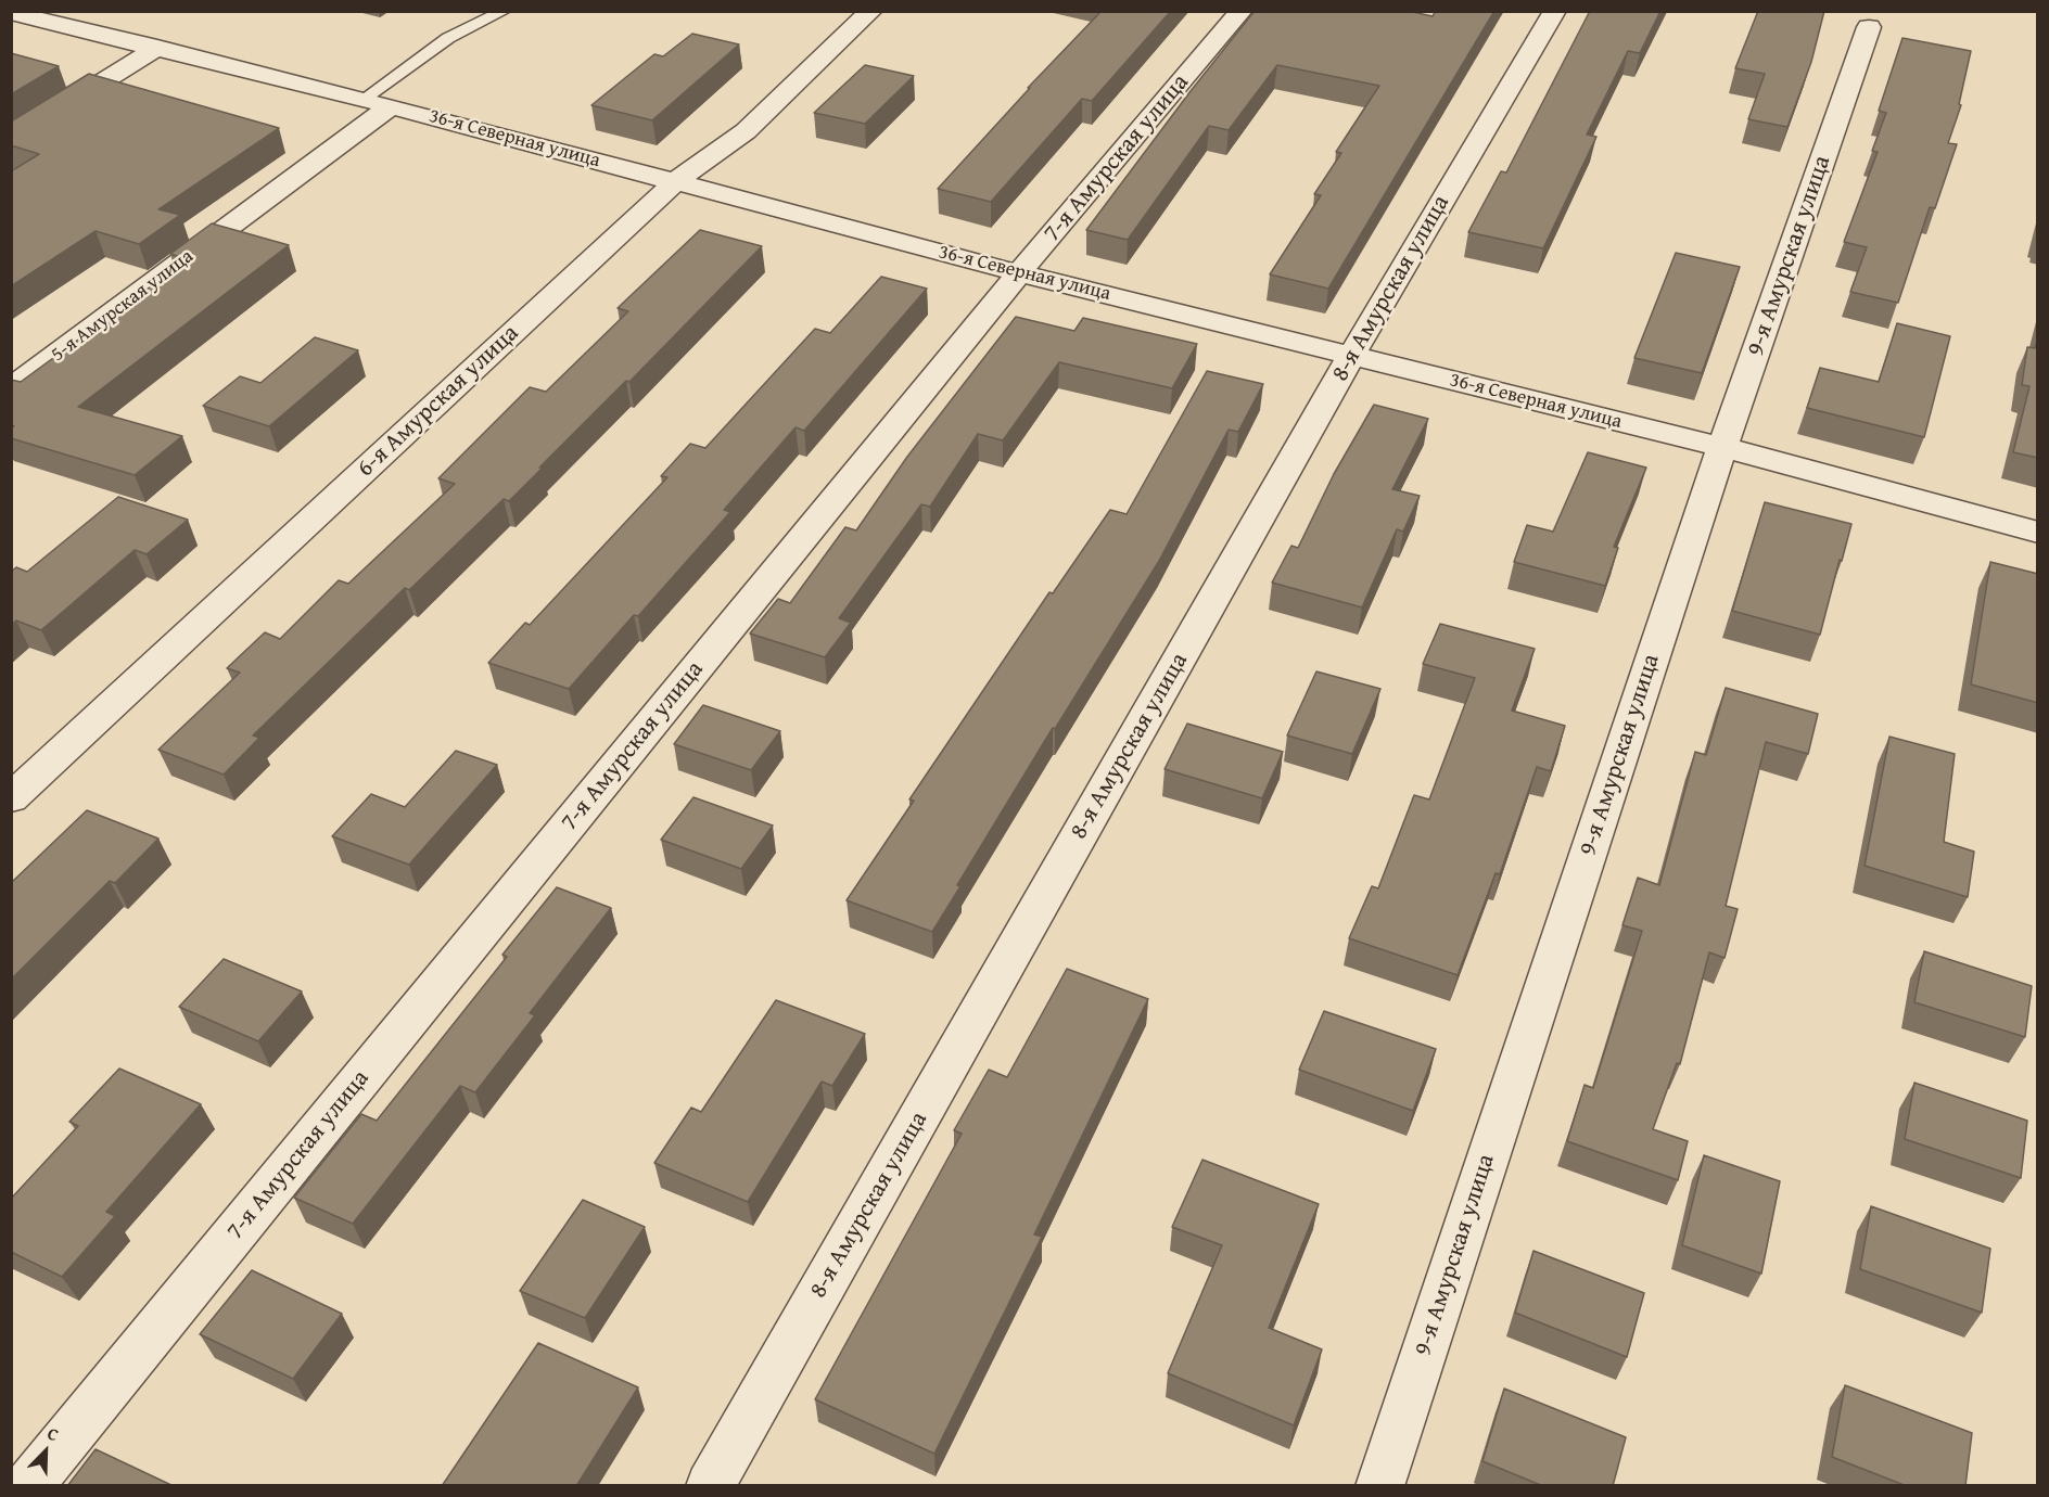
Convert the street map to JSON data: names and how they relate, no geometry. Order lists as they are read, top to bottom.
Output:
{
  "streets": {
    "street": [
      "36-я Северная улица",
      "7-я Амурская улица",
      "9-я Амурская улица",
      "8-я Амурская улица",
      "5-я Амурская улица",
      "6-я Амурская улица"
    ]
  },
  "crossings": [
    ["36-я Северная улица", "7-я Амурская улица"],
    ["36-я Северная улица", "9-я Амурская улица"],
    ["36-я Северная улица", "8-я Амурская улица"],
    ["36-я Северная улица", "5-я Амурская улица"],
    ["36-я Северная улица", "6-я Амурская улица"]
  ],
  "north": "top right"
}
